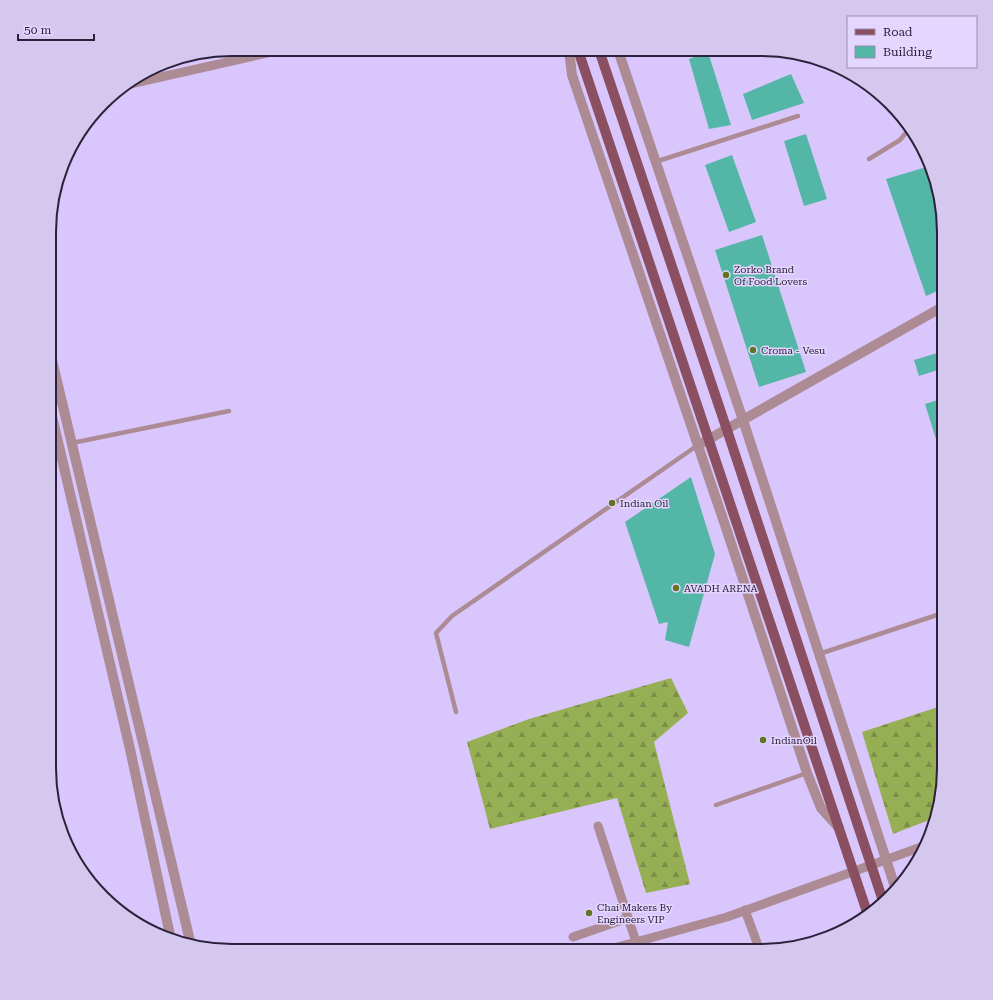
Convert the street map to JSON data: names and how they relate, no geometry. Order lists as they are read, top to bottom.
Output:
{
  "places": [
    "Zorko Brand Of Food Lovers",
    "Croma - Vesu",
    "Indian Oil",
    "AVADH ARENA",
    "IndianOil",
    "Chai Makers By Engineers VIP"
  ],
  "legend": ["Road", "Building"],
  "scale_bar": "50 m"
}
